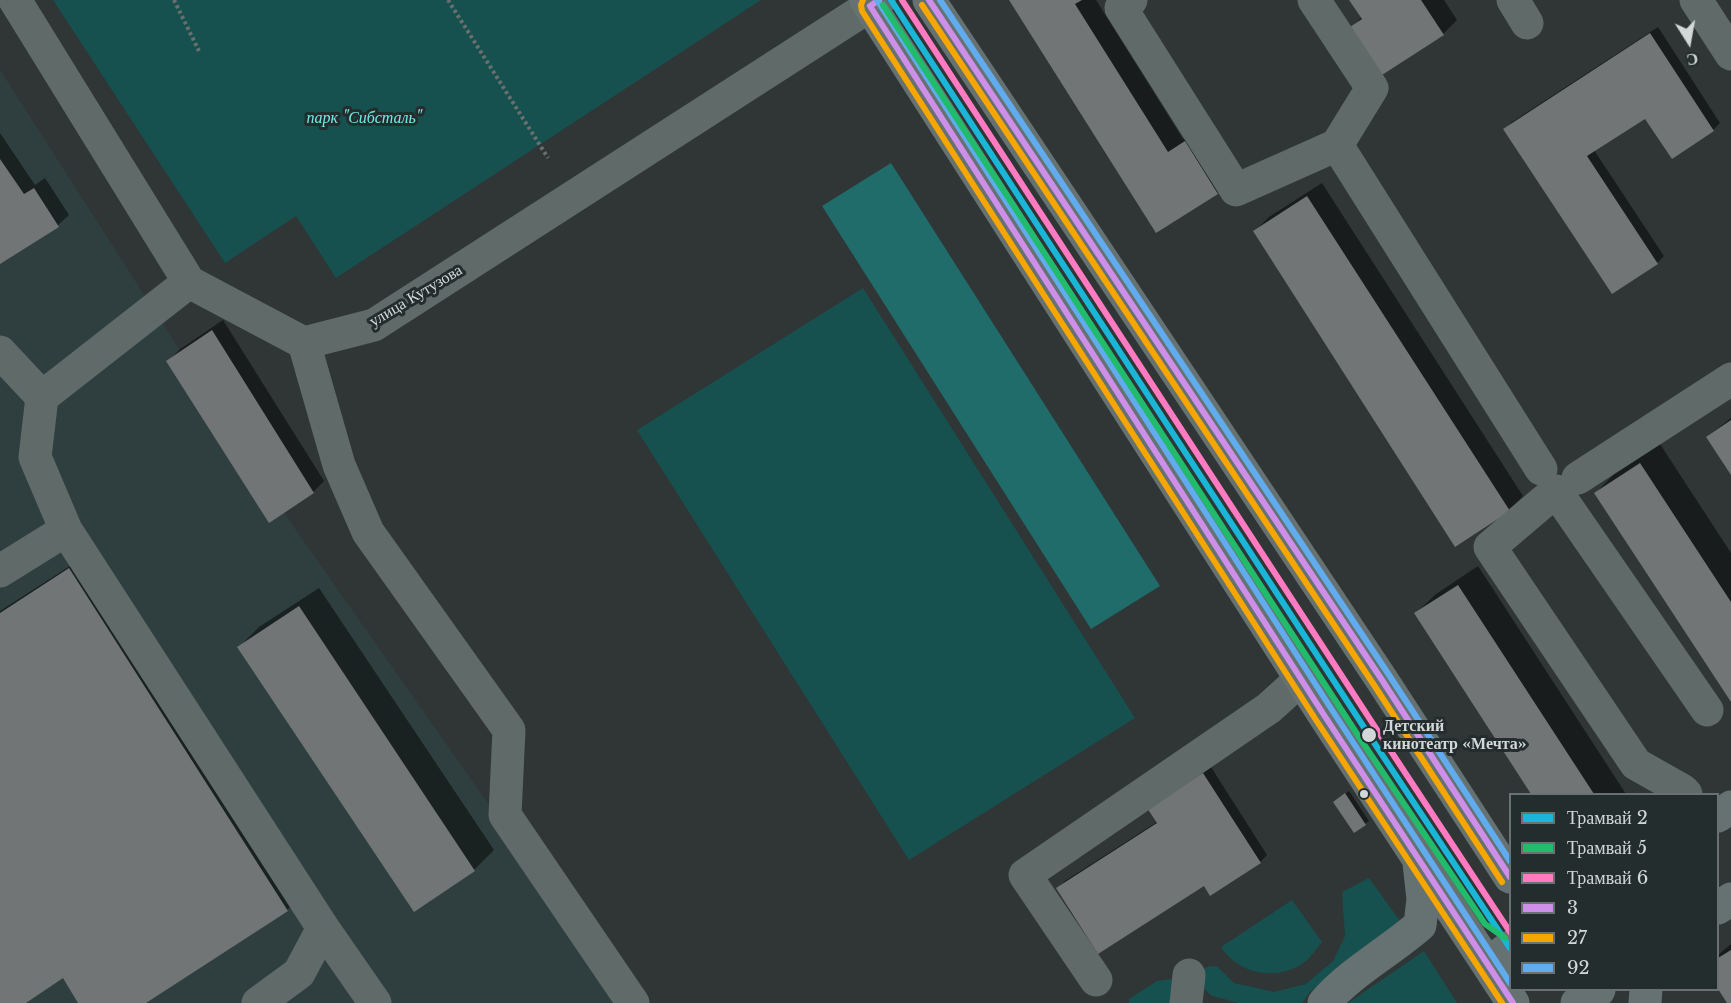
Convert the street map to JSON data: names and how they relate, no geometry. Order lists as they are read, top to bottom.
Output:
{
  "streets": {
    "street": ["улица Кутузова"]
  },
  "parks": ["парк \"Сибсталь\""],
  "places": ["Детский кинотеатр «Мечта»"],
  "lines": [
    "tram line 2",
    "tram line 6",
    "transit line 3",
    "transit line 27",
    "transit line 92",
    "tram line 5"
  ],
  "legend": [
    "Трамвай 2",
    "Трамвай 5",
    "Трамвай 6",
    "3",
    "27",
    "92"
  ],
  "north": "bottom"
}
